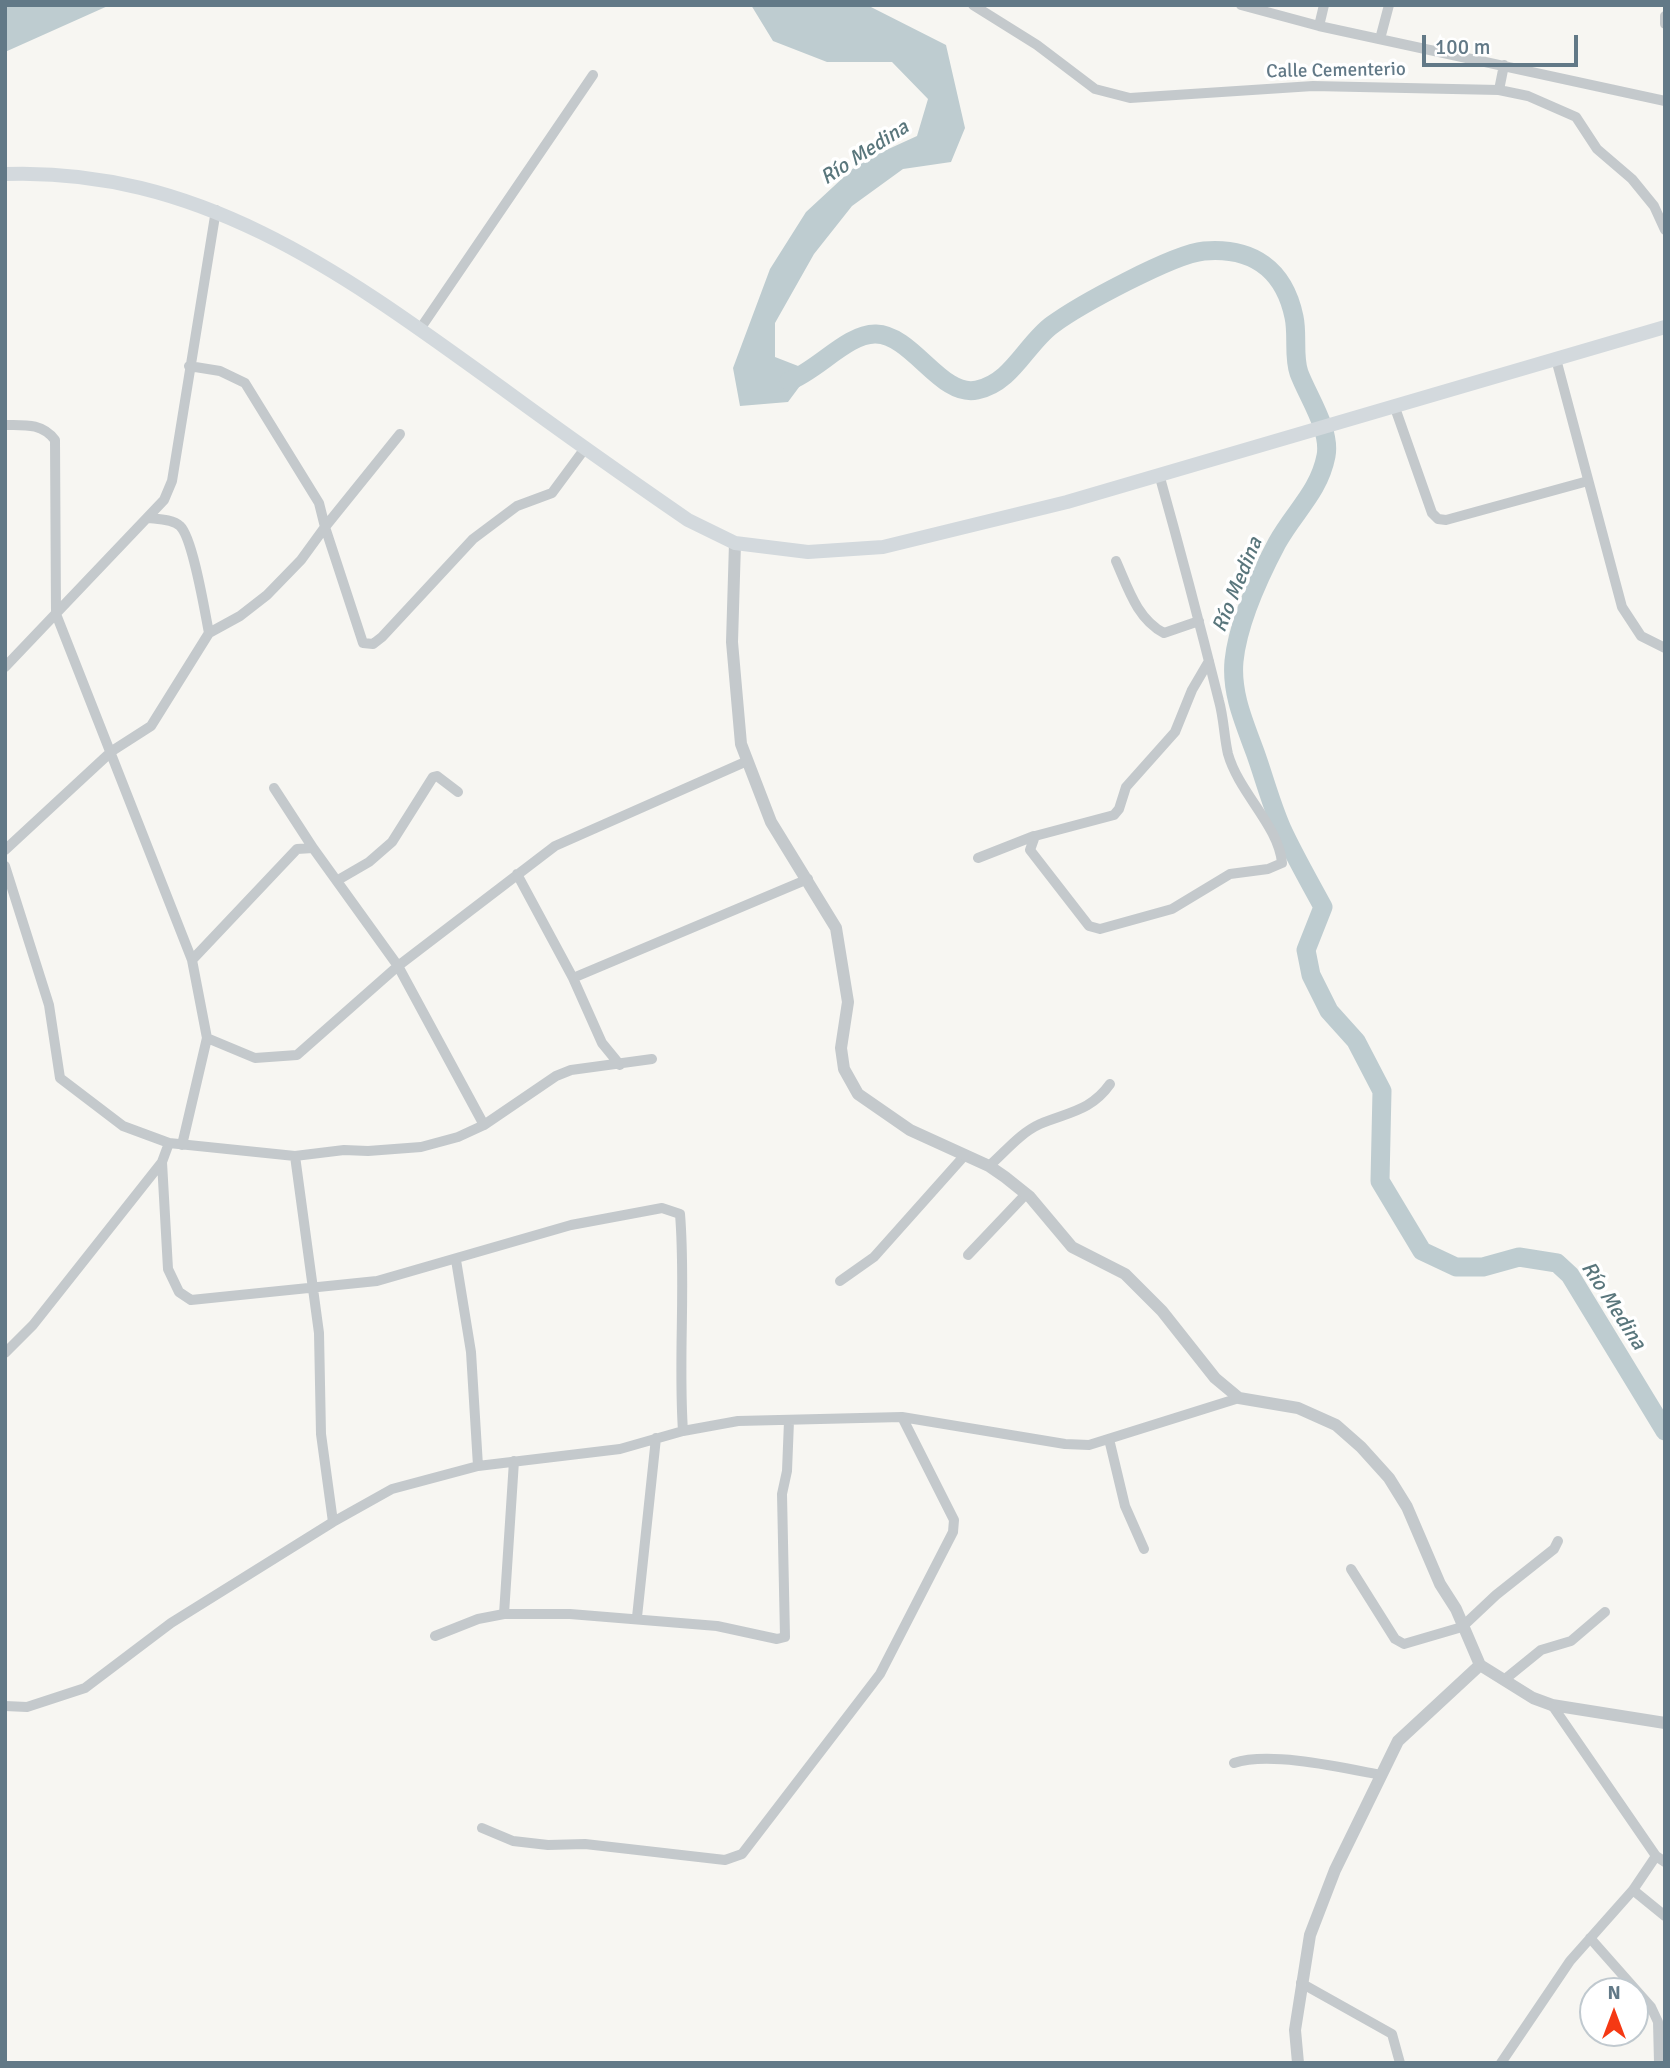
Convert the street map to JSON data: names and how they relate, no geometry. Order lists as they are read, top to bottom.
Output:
{
  "streets": {
    "street": ["Calle Cementerio"]
  },
  "water": ["Río Medina"],
  "scale_bar": "100 m",
  "north": "top"
}
